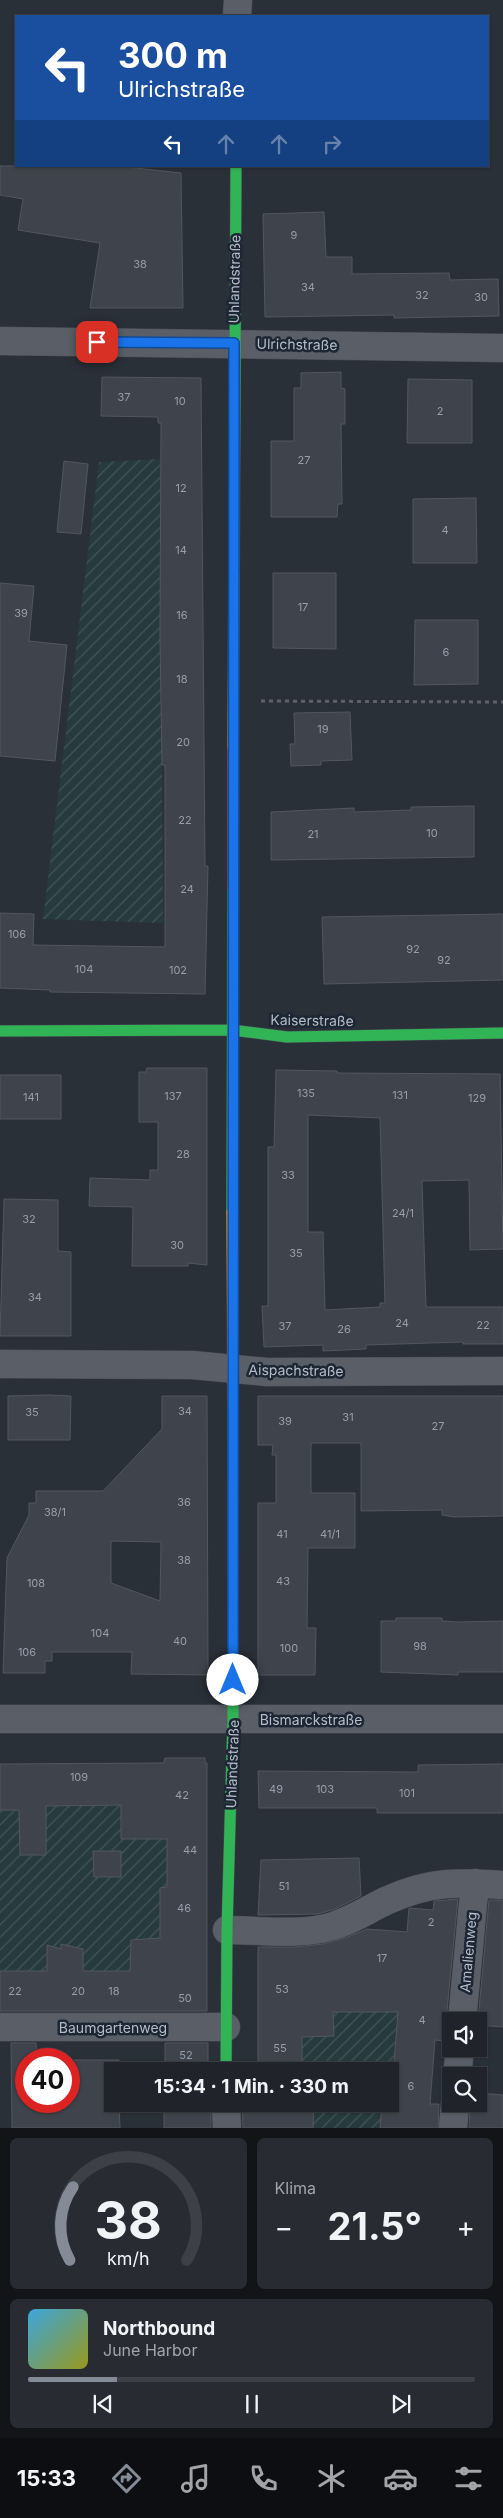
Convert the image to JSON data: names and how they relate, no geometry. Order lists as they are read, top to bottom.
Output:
{
  "streets": {
    "street": [
      "Uhlandstraße",
      "Ulrichstraße",
      "Kaiserstraße",
      "Aispachstraße",
      "Bismarckstraße",
      "Amalienweg",
      "Baumgartenweg"
    ]
  },
  "crossings": [
    ["Uhlandstraße", "Ulrichstraße"],
    ["Uhlandstraße", "Kaiserstraße"],
    ["Uhlandstraße", "Aispachstraße"],
    ["Uhlandstraße", "Bismarckstraße"],
    ["Uhlandstraße", "Baumgartenweg"]
  ],
  "house_numbers": [
    "9",
    "38",
    "34",
    "32",
    "30",
    "37",
    "10",
    "2",
    "27",
    "12",
    "4",
    "14",
    "17",
    "39",
    "16",
    "6",
    "18",
    "19",
    "20",
    "22",
    "10",
    "21",
    "24",
    "106",
    "92",
    "92",
    "104",
    "102",
    "135",
    "131",
    "137",
    "141",
    "129",
    "28",
    "33",
    "24/1",
    "32",
    "30",
    "35",
    "34",
    "24",
    "22",
    "37",
    "26",
    "34",
    "35",
    "31",
    "39",
    "27",
    "36",
    "38/1",
    "41",
    "41/1",
    "38",
    "43",
    "108",
    "104",
    "40",
    "98",
    "100",
    "106",
    "109",
    "49",
    "103",
    "101",
    "42",
    "44",
    "51",
    "46",
    "2",
    "17",
    "53",
    "22",
    "20",
    "18",
    "50",
    "4",
    "55",
    "52",
    "6"
  ],
  "page": {
    "turn": ["300 m", "Ulrichstraße"],
    "limit": "40",
    "trip": "15:34 · 1 Min. · 330 m",
    "tile": "Klima",
    "heat": ["−", "21.5°", "+"],
    "song": ["Northbound", "June Harbor"],
    "tabs": "15:33",
    "gauge": ["38", "km/h"]
  }
}
